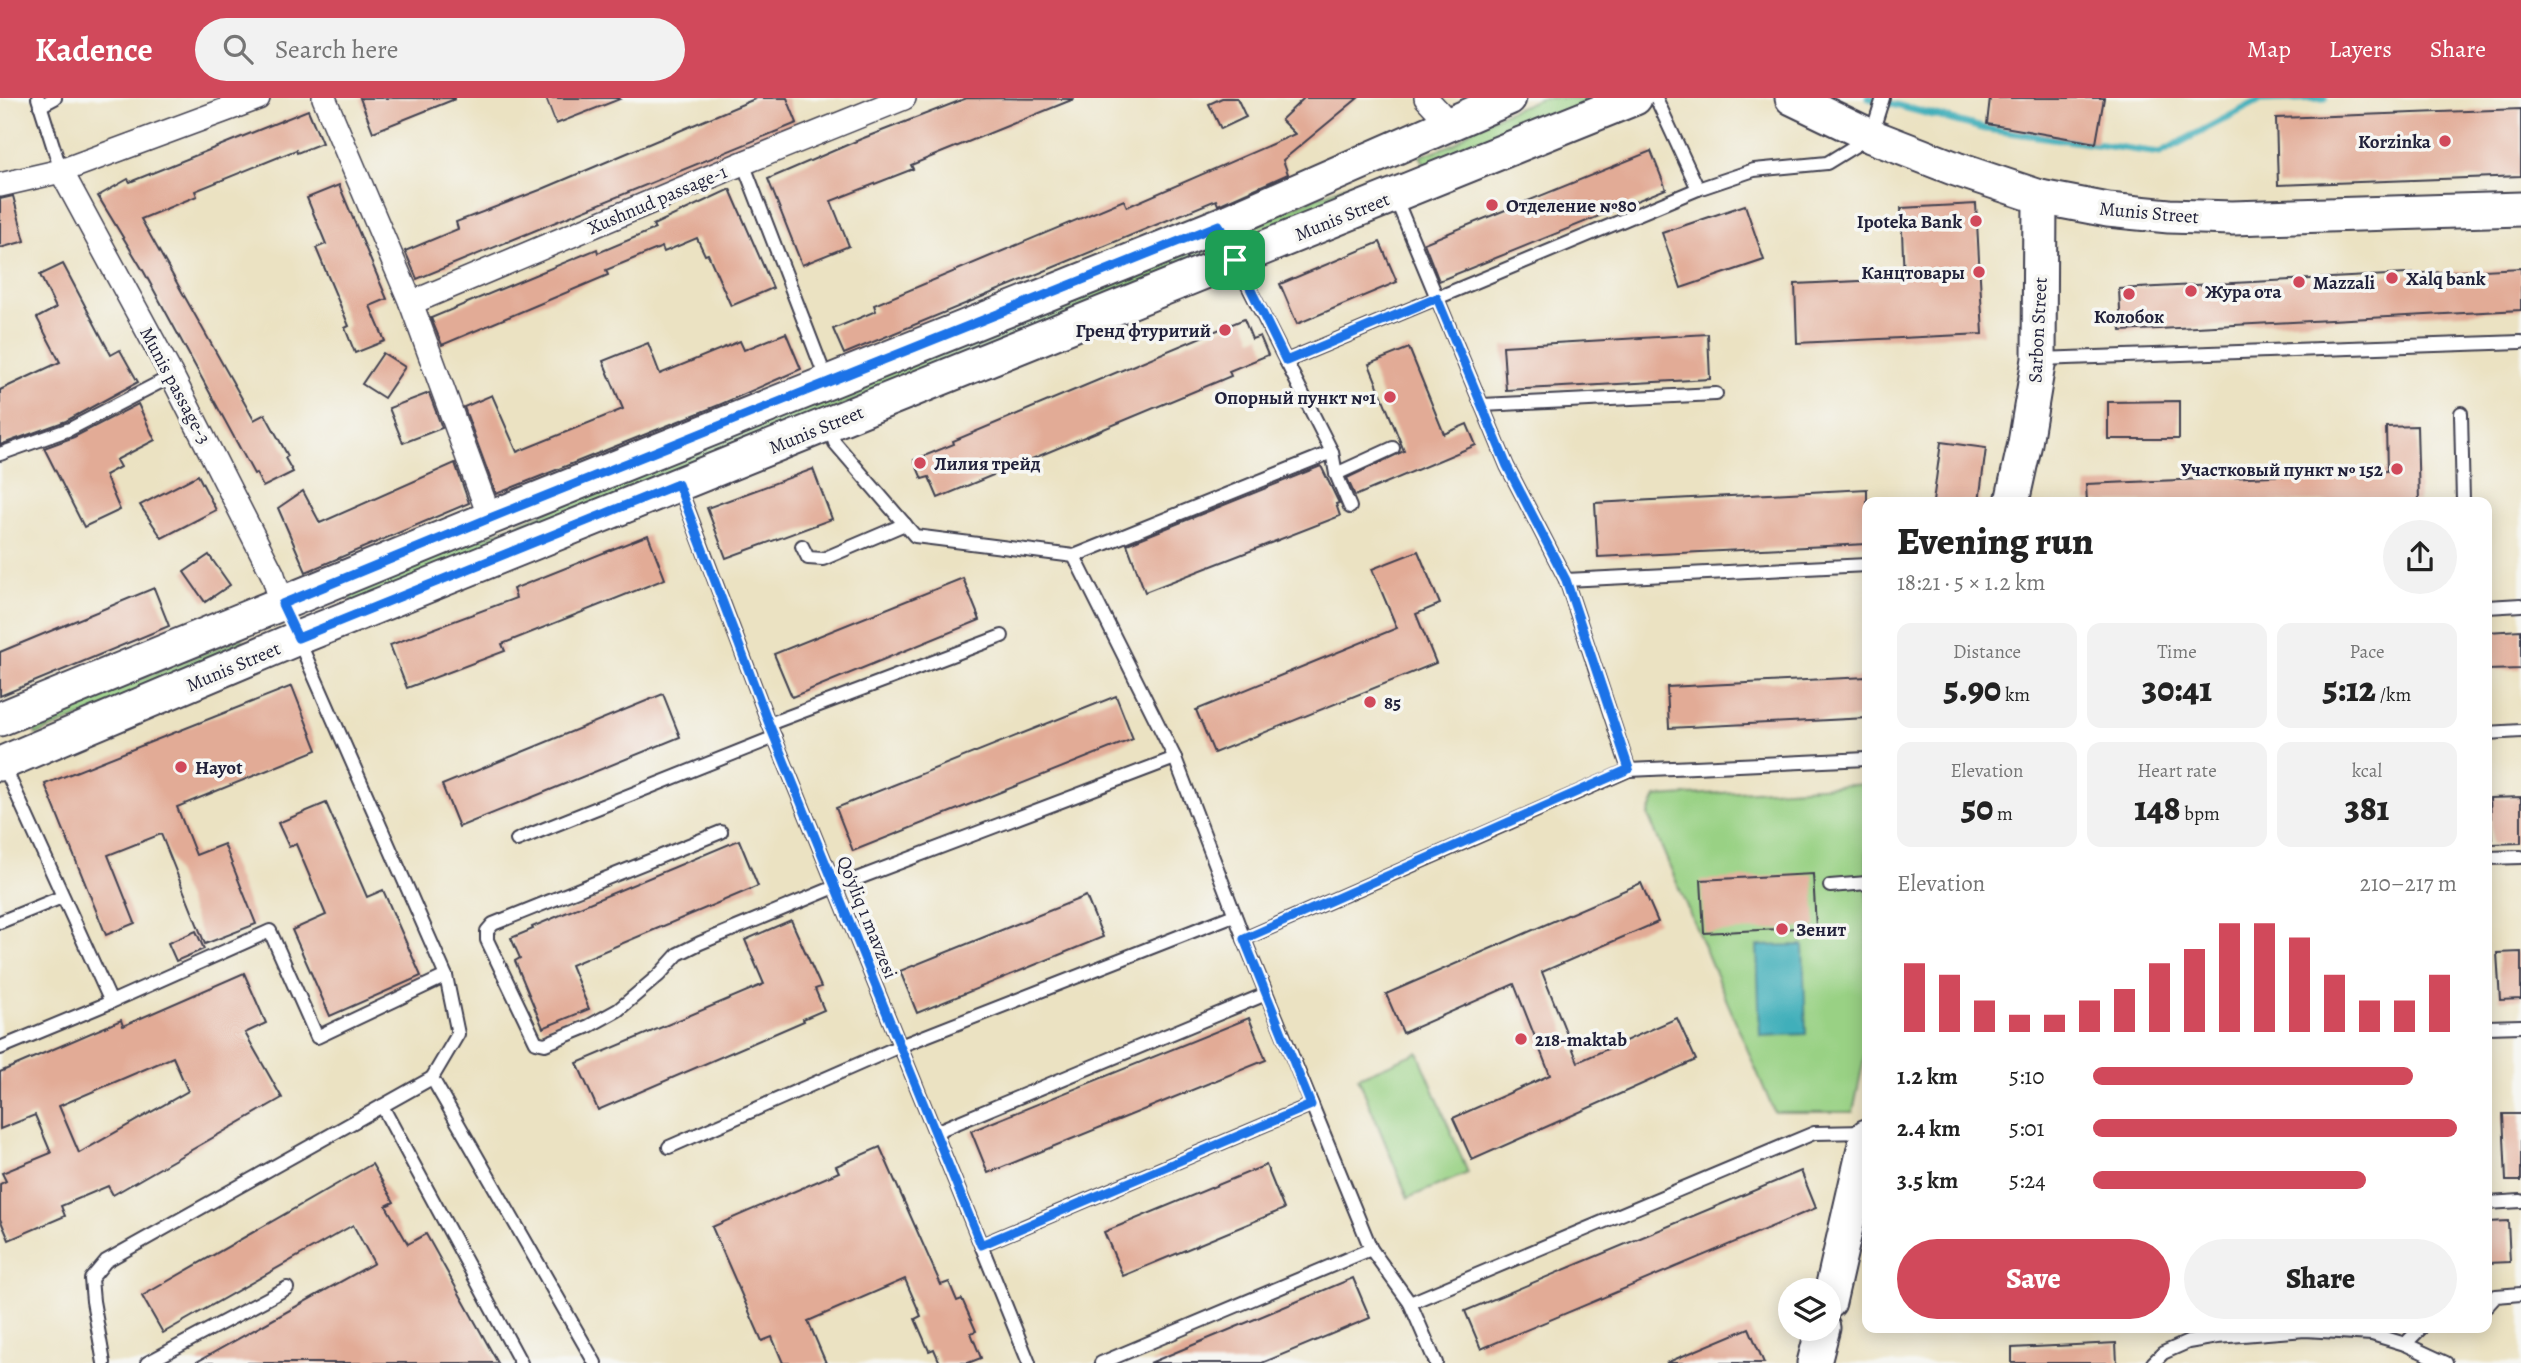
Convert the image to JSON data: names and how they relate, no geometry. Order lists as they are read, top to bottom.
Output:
{
  "streets": {
    "street": [
      "Xushnud passage-1",
      "Munis Street",
      "Sarbon Street",
      "Munis passage-3"
    ],
    "lane": ["Qo'yliq 1 mavzesi"]
  },
  "crossings": [
    ["Munis Street", "Sarbon Street"],
    ["Munis Street", "Munis passage-3"],
    ["Munis Street", "Qo'yliq 1 mavzesi"]
  ],
  "places": [
    "Korzinka",
    "Отделение №80",
    "Ipoteka Bank",
    "Канцтовары",
    "Xalq bank",
    "Mazzali",
    "Жура ота",
    "Колобок",
    "Гренд фтуритий",
    "Опорный пункт №1",
    "Лилия трейд",
    "Участковый пункт № 152",
    "85",
    "Hayot",
    "Зенит",
    "218-maktab"
  ],
  "page": {
    "header": "Kadence",
    "search": "Search here",
    "nav": ["Map", "Layers", "Share"],
    "heading": ["Evening run", "18:21 · 5 × 1.2 km"],
    "stats": [
      ["Distance", "5.90 km"],
      ["Time", "30:41"],
      ["Pace", "5:12 /km"],
      ["Elevation", "50 m"],
      ["Heart rate", "148 bpm"],
      ["kcal", "381"]
    ],
    "chart": ["Elevation", "210–217 m"],
    "list": [
      {
        "name": "1.2 km",
        "note": "5:10"
      },
      {
        "name": "2.4 km",
        "note": "5:01"
      },
      {
        "name": "3.5 km",
        "note": "5:24"
      }
    ],
    "buttons": ["Save", "Share"]
  }
}
